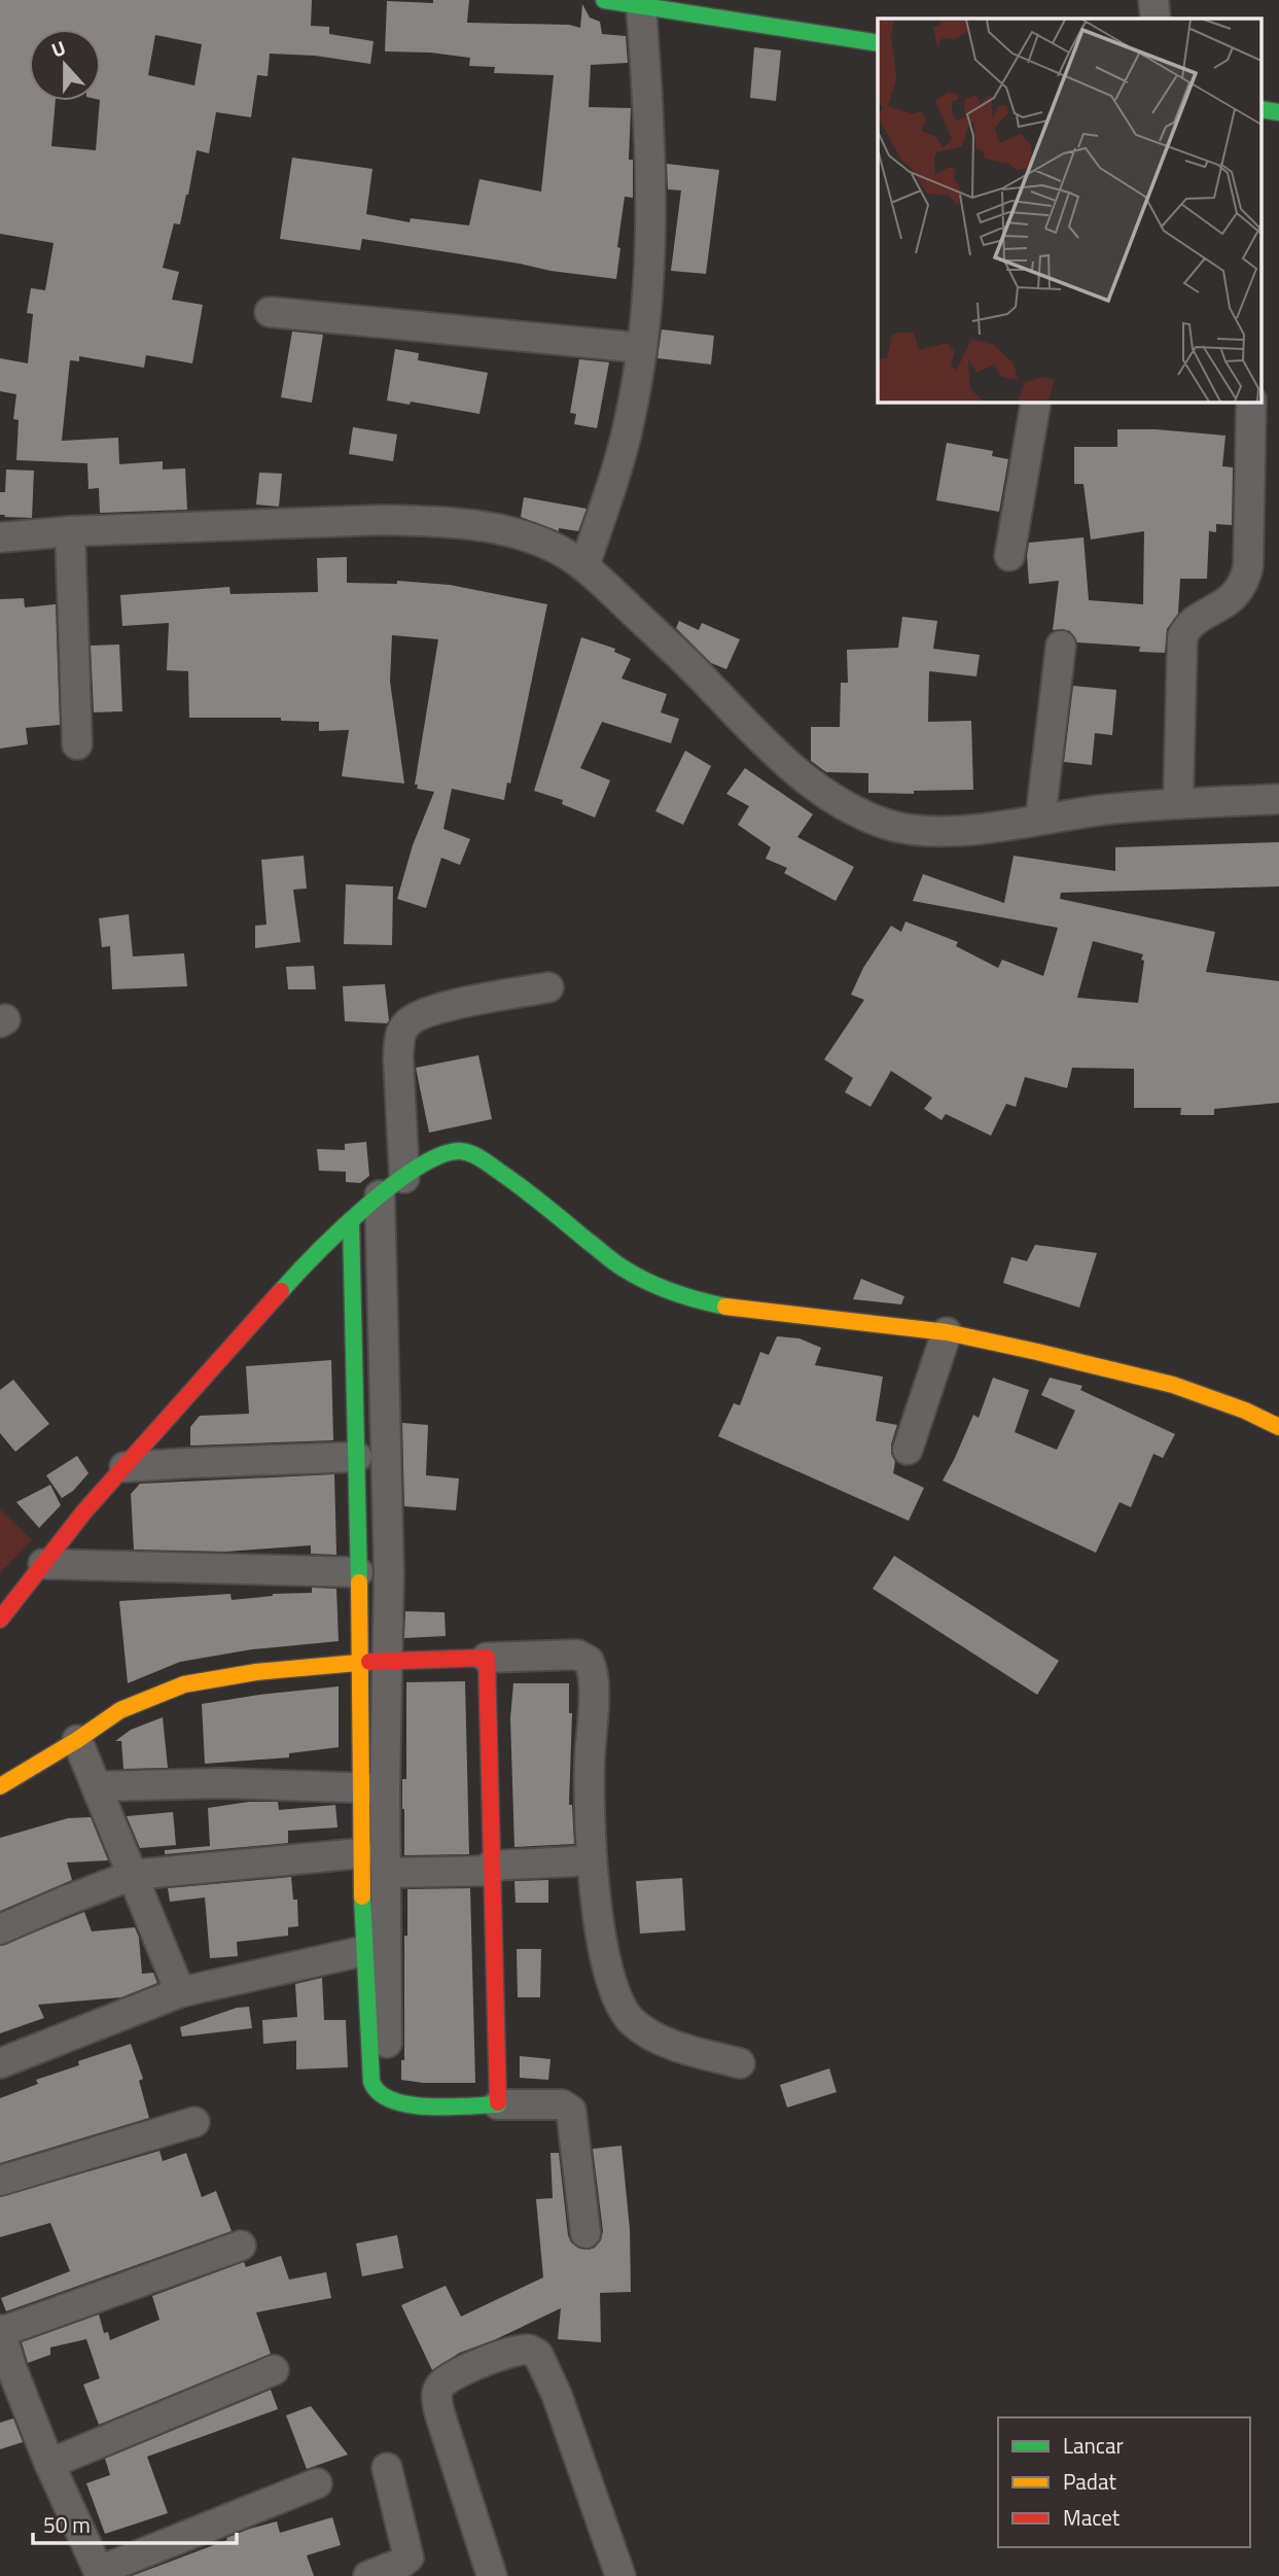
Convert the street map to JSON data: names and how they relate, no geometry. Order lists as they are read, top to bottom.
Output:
{
  "legend": ["Lancar", "Padat", "Macet"],
  "scale_bar": "50 m",
  "north": "top"
}
